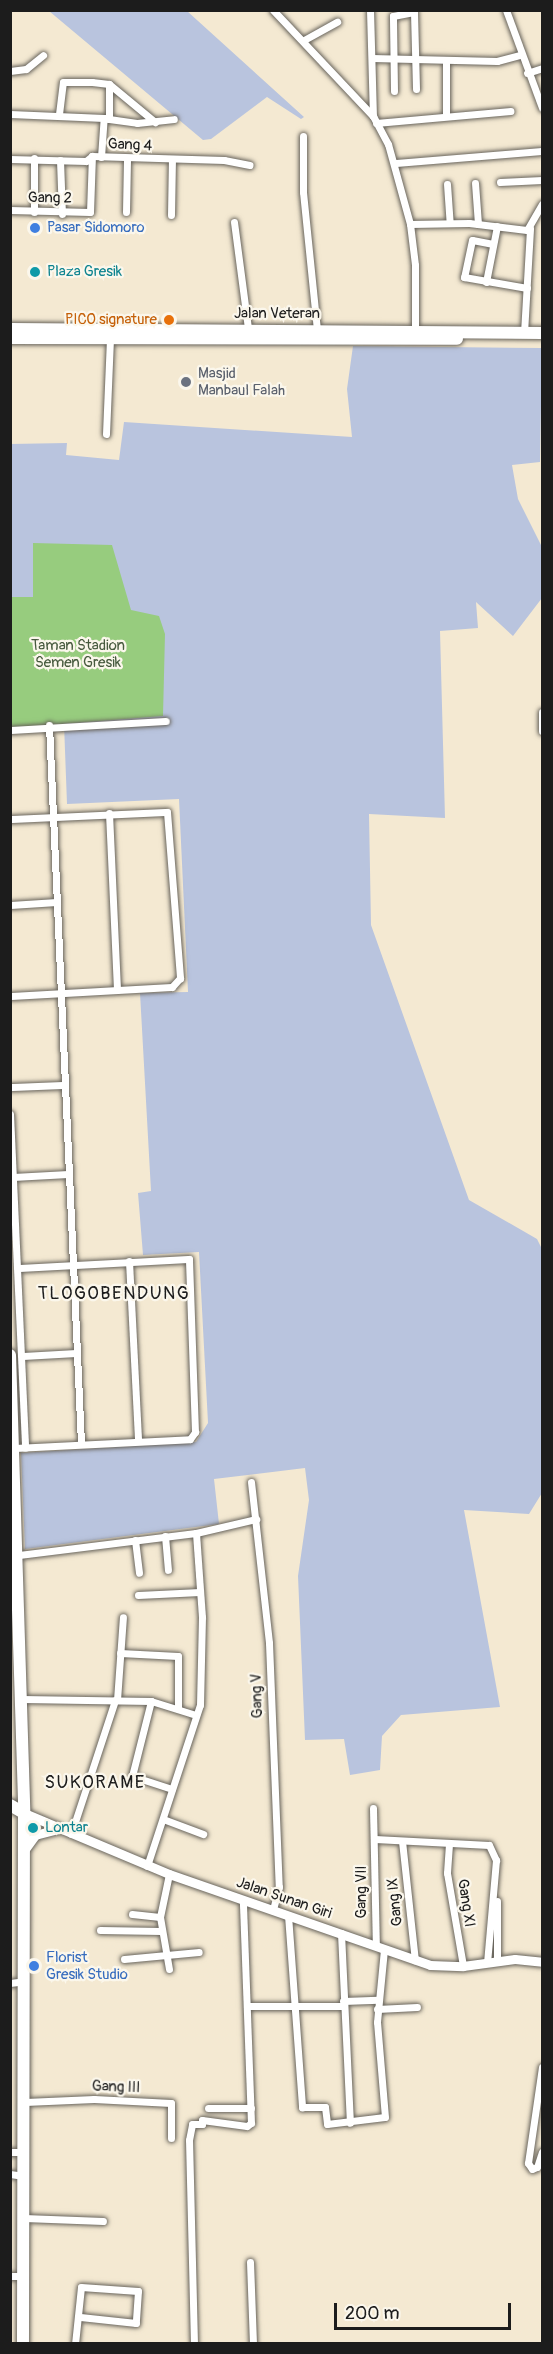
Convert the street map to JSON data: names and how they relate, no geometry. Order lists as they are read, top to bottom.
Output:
{
  "streets": {
    "highway": ["Jalan Veteran"],
    "main road": ["Jalan Sunan Giri"],
    "street": [
      "Gang 4",
      "Gang 2",
      "Gang V",
      "Gang VII",
      "Gang IX",
      "Gang XI",
      "Gang III"
    ]
  },
  "crossings": [
    ["Gang 4", "Gang 2"],
    ["Gang V", "Jalan Sunan Giri"],
    ["Gang VII", "Jalan Sunan Giri"],
    ["Jalan Sunan Giri", "Gang IX"],
    ["Jalan Sunan Giri", "Gang XI"]
  ],
  "districts": ["TLOGOBENDUNG", "SUKORAME"],
  "parks": ["Taman Stadion Semen Gresik"],
  "places": [
    "Pasar Sidomoro",
    "Plaza Gresik",
    "PICO signature",
    "Masjid Manbaul Falah",
    "Lontar",
    "Florist Gresik Studio"
  ],
  "scale_bar": "200 m"
}
